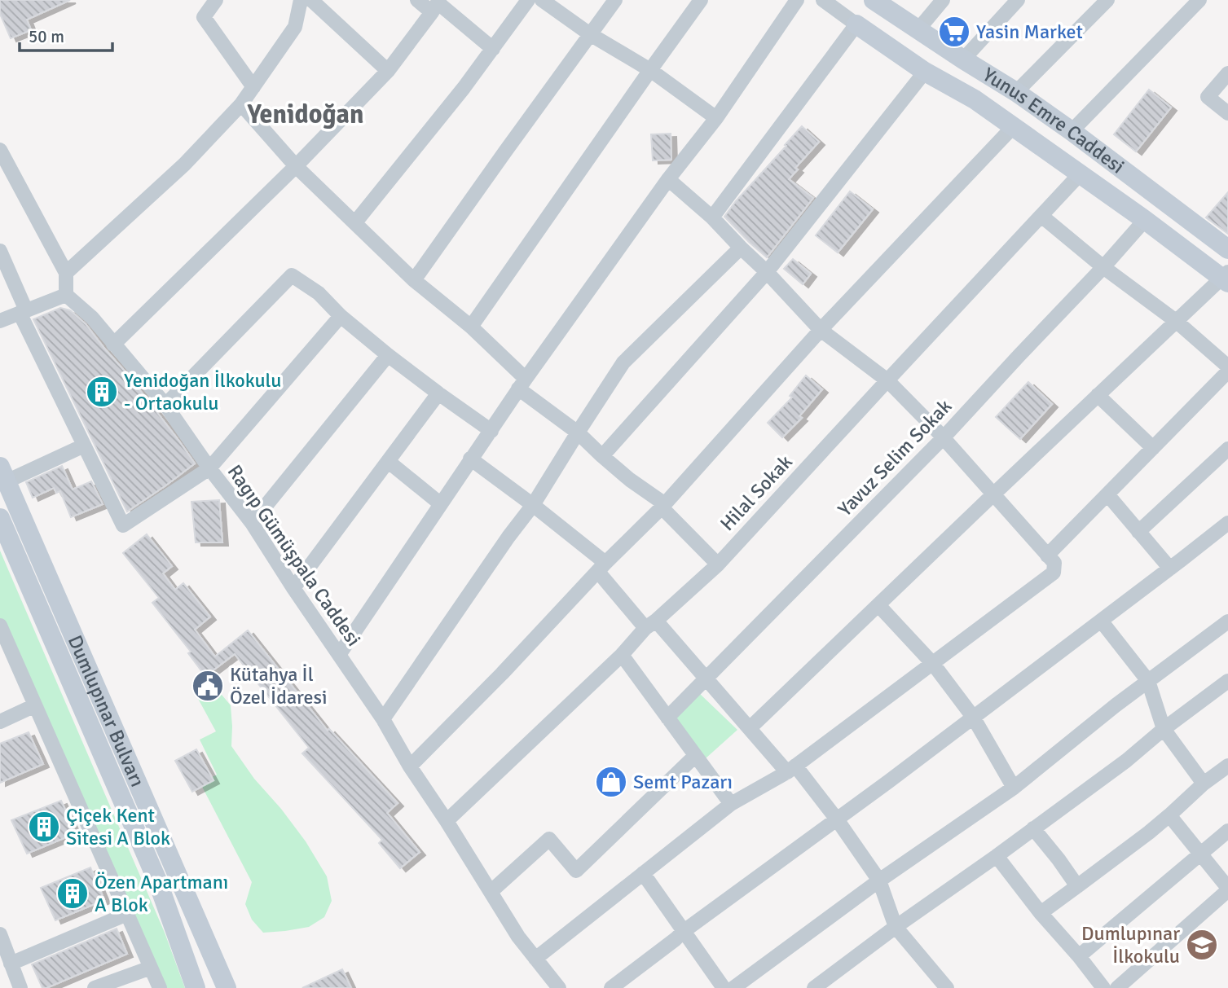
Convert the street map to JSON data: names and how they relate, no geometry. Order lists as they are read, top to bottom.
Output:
{
  "streets": {
    "main road": ["Yunus Emre Caddesi", "Dumlupınar Bulvarı"],
    "street": ["Yavuz Selim Sokak", "Hilal Sokak", "Ragıp Gümüşpala Caddesi"]
  },
  "crossings": [
    ["Hilal Sokak", "Ragıp Gümüşpala Caddesi"]
  ],
  "districts": ["Yenidoğan"],
  "places": {
    "supermarket": ["Yasin Market"],
    "building": ["Yenidoğan İlkokulu - Ortaokulu", "Çiçek Kent Sitesi A Blok", "Özen Apartmanı A Blok"],
    "public building": ["Kütahya İl Özel İdaresi"],
    "shop": ["Semt Pazarı"],
    "school or university": ["Dumlupınar İlkokulu"]
  },
  "scale_bar": "50 m"
}
